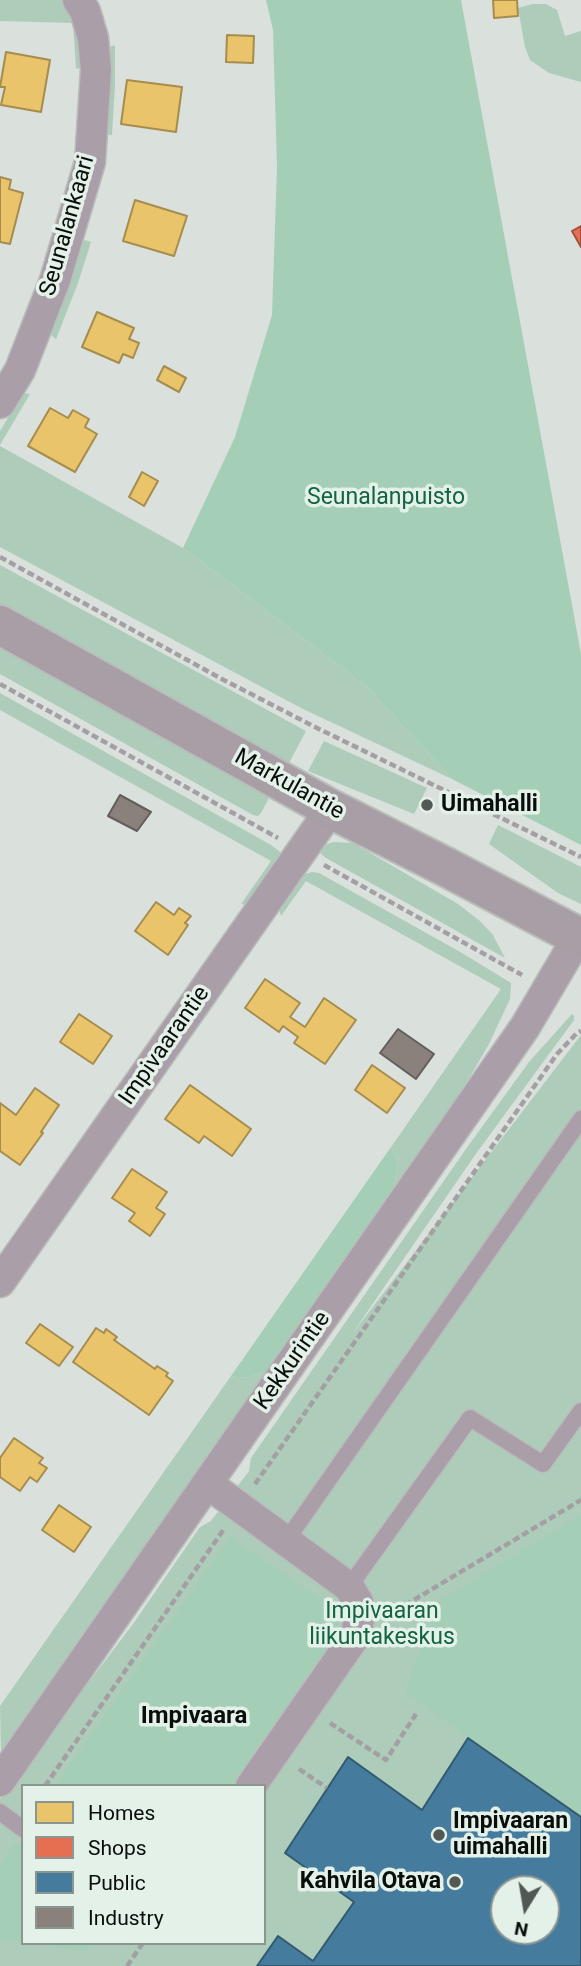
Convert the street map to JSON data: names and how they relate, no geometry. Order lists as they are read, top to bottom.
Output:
{
  "streets": {
    "main road": ["Markulantie"],
    "street": ["Seunalankaari", "Impivaarantie", "Kekkurintie"]
  },
  "crossings": [
    ["Markulantie", "Impivaarantie"],
    ["Markulantie", "Kekkurintie"]
  ],
  "districts": ["Impivaara"],
  "parks": ["Seunalanpuisto", "Impivaaran liikuntakeskus"],
  "places": ["Uimahalli", "Impivaaran uimahalli", "Kahvila Otava"],
  "legend": [
    "Homes",
    "Shops",
    "Public",
    "Industry"
  ],
  "north": "bottom"
}
